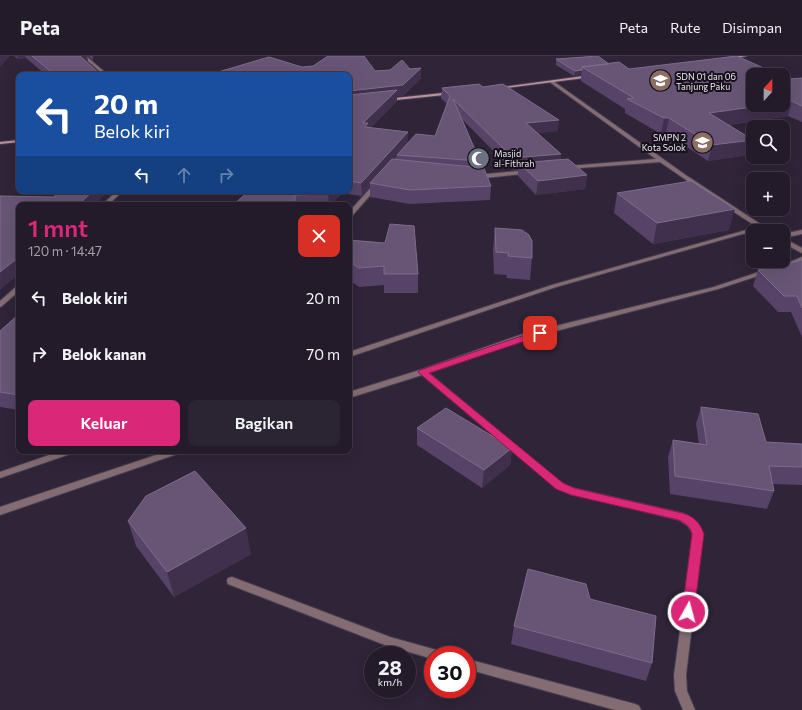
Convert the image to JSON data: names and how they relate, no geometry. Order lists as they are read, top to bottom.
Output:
{
  "places": {
    "school or university": ["SDN 01 dan 06 Tanjung Paku", "SMPN 2 Kota Solok"],
    "mosque": ["Masjid al-Fithrah"]
  },
  "north": "top",
  "page": {
    "header": "Peta",
    "nav": ["Peta", "Rute", "Disimpan"],
    "map_buttons": ["+", "−"],
    "turn": ["20 m", "Belok kiri"],
    "heading": ["1 mnt", "120 m · 14:47"],
    "list": [
      {
        "name": "Belok kiri",
        "value": "20 m"
      },
      {
        "name": "Belok kanan",
        "value": "70 m"
      }
    ],
    "buttons": ["Keluar", "Bagikan"],
    "speed": "28 km/h",
    "limit": "30"
  }
}
